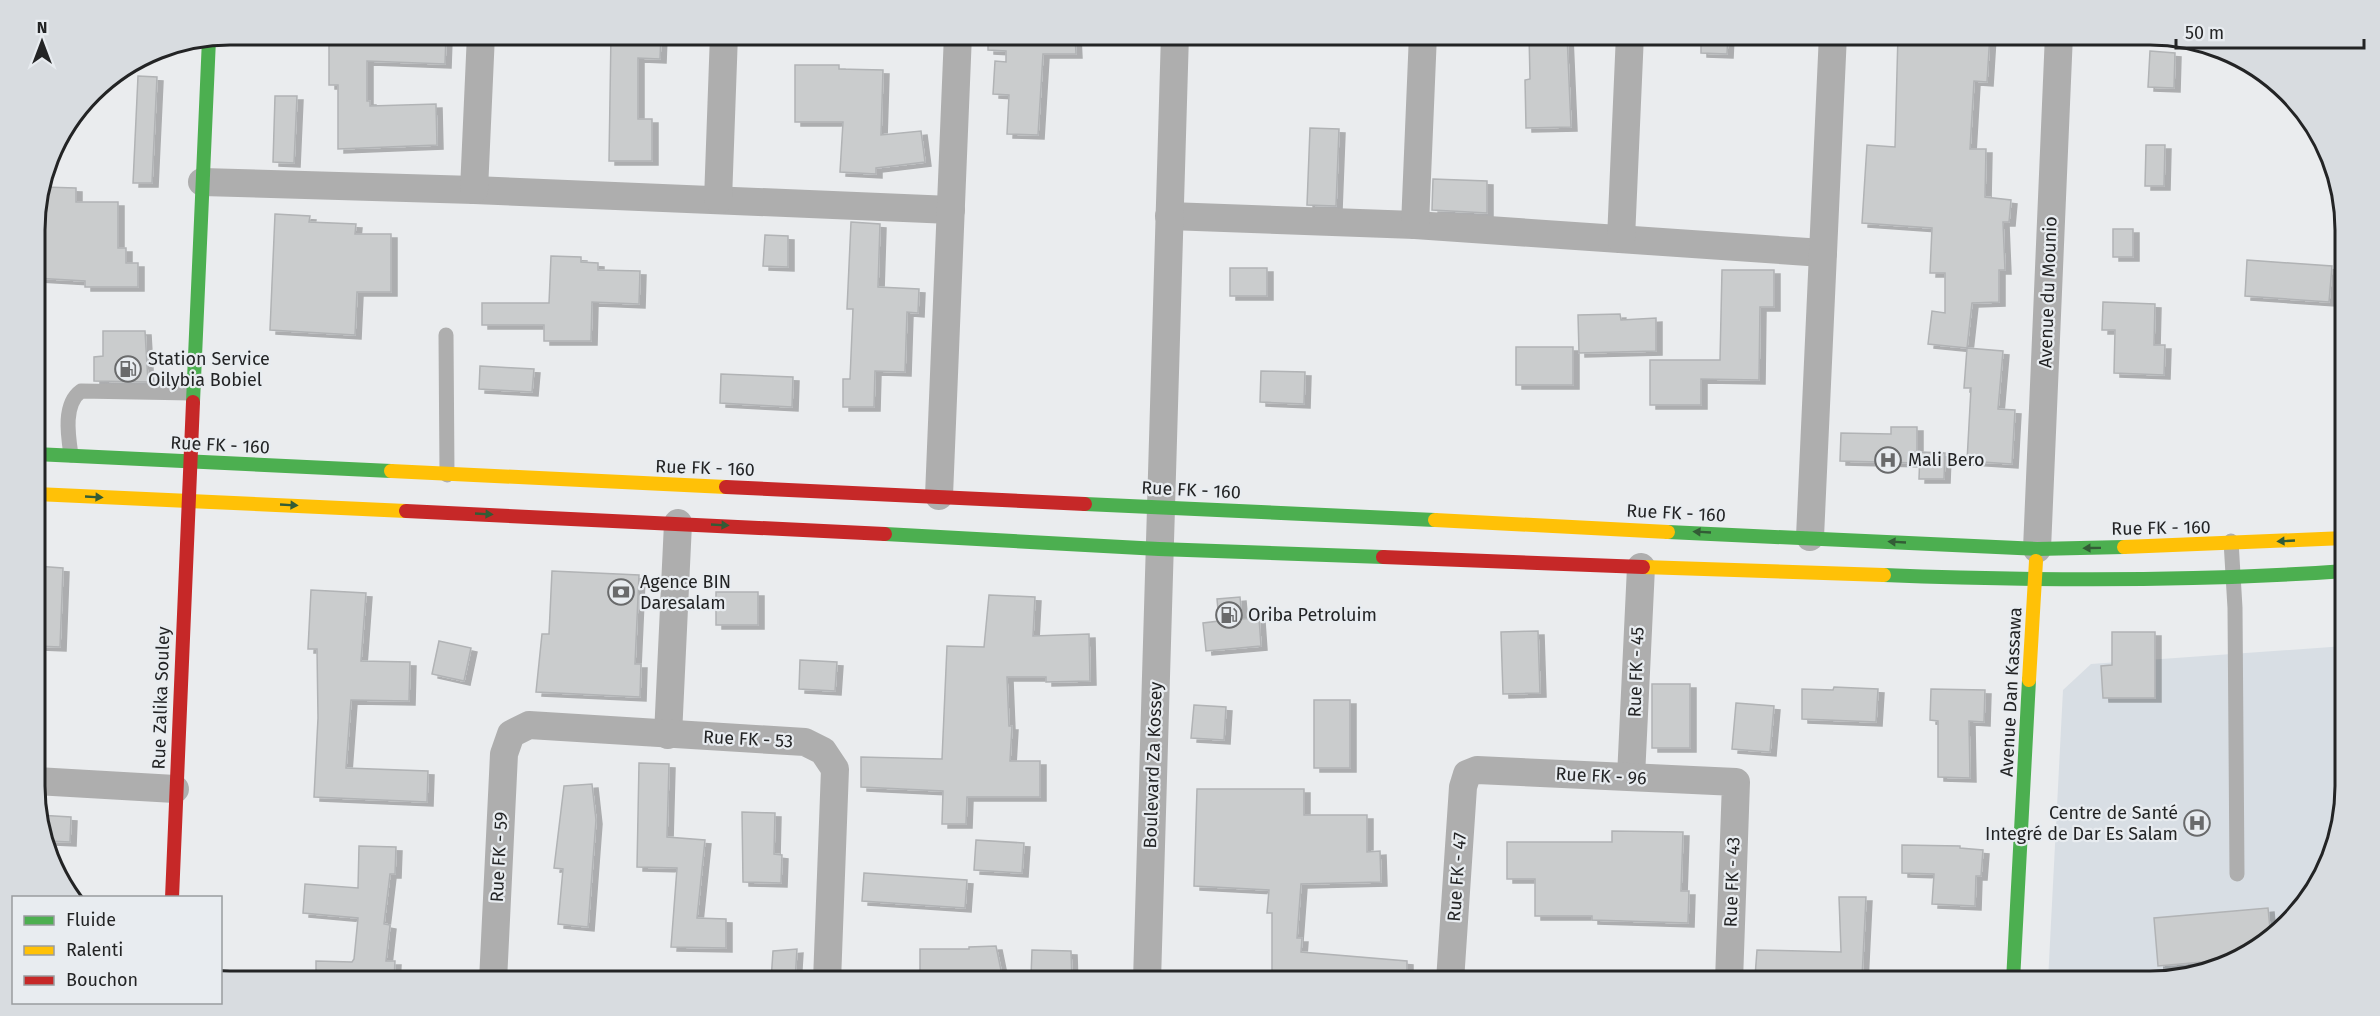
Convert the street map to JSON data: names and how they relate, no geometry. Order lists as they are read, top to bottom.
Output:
{
  "streets": {
    "main road": ["Rue FK - 160", "Avenue Dan Kassawa", "Rue Zalika Souley"],
    "street": [
      "Avenue du Mounio",
      "Rue FK - 45",
      "Rue FK - 53",
      "Boulevard Za Kossey",
      "Rue FK - 96",
      "Rue FK - 59",
      "Rue FK - 47",
      "Rue FK - 43"
    ]
  },
  "crossings": [
    ["Avenue du Mounio", "Rue FK - 160"],
    ["Avenue du Mounio", "Avenue Dan Kassawa"],
    ["Rue FK - 160", "Avenue Dan Kassawa"],
    ["Rue FK - 160", "Rue Zalika Souley"],
    ["Rue FK - 160", "Boulevard Za Kossey"],
    ["Rue FK - 45", "Rue FK - 96"],
    ["Rue FK - 53", "Rue FK - 59"],
    ["Rue FK - 96", "Rue FK - 47"],
    ["Rue FK - 96", "Rue FK - 43"]
  ],
  "places": {
    "fuel station": ["Station Service Oilybia Bobiel", "Oriba Petroluim"],
    "hospital": ["Mali Bero", "Centre de Santé Integré de Dar Es Salam"],
    "bank": ["Agence BIN Daresalam"]
  },
  "legend": ["Fluide", "Ralenti", "Bouchon"],
  "scale_bar": "50 m",
  "north": "top"
}
